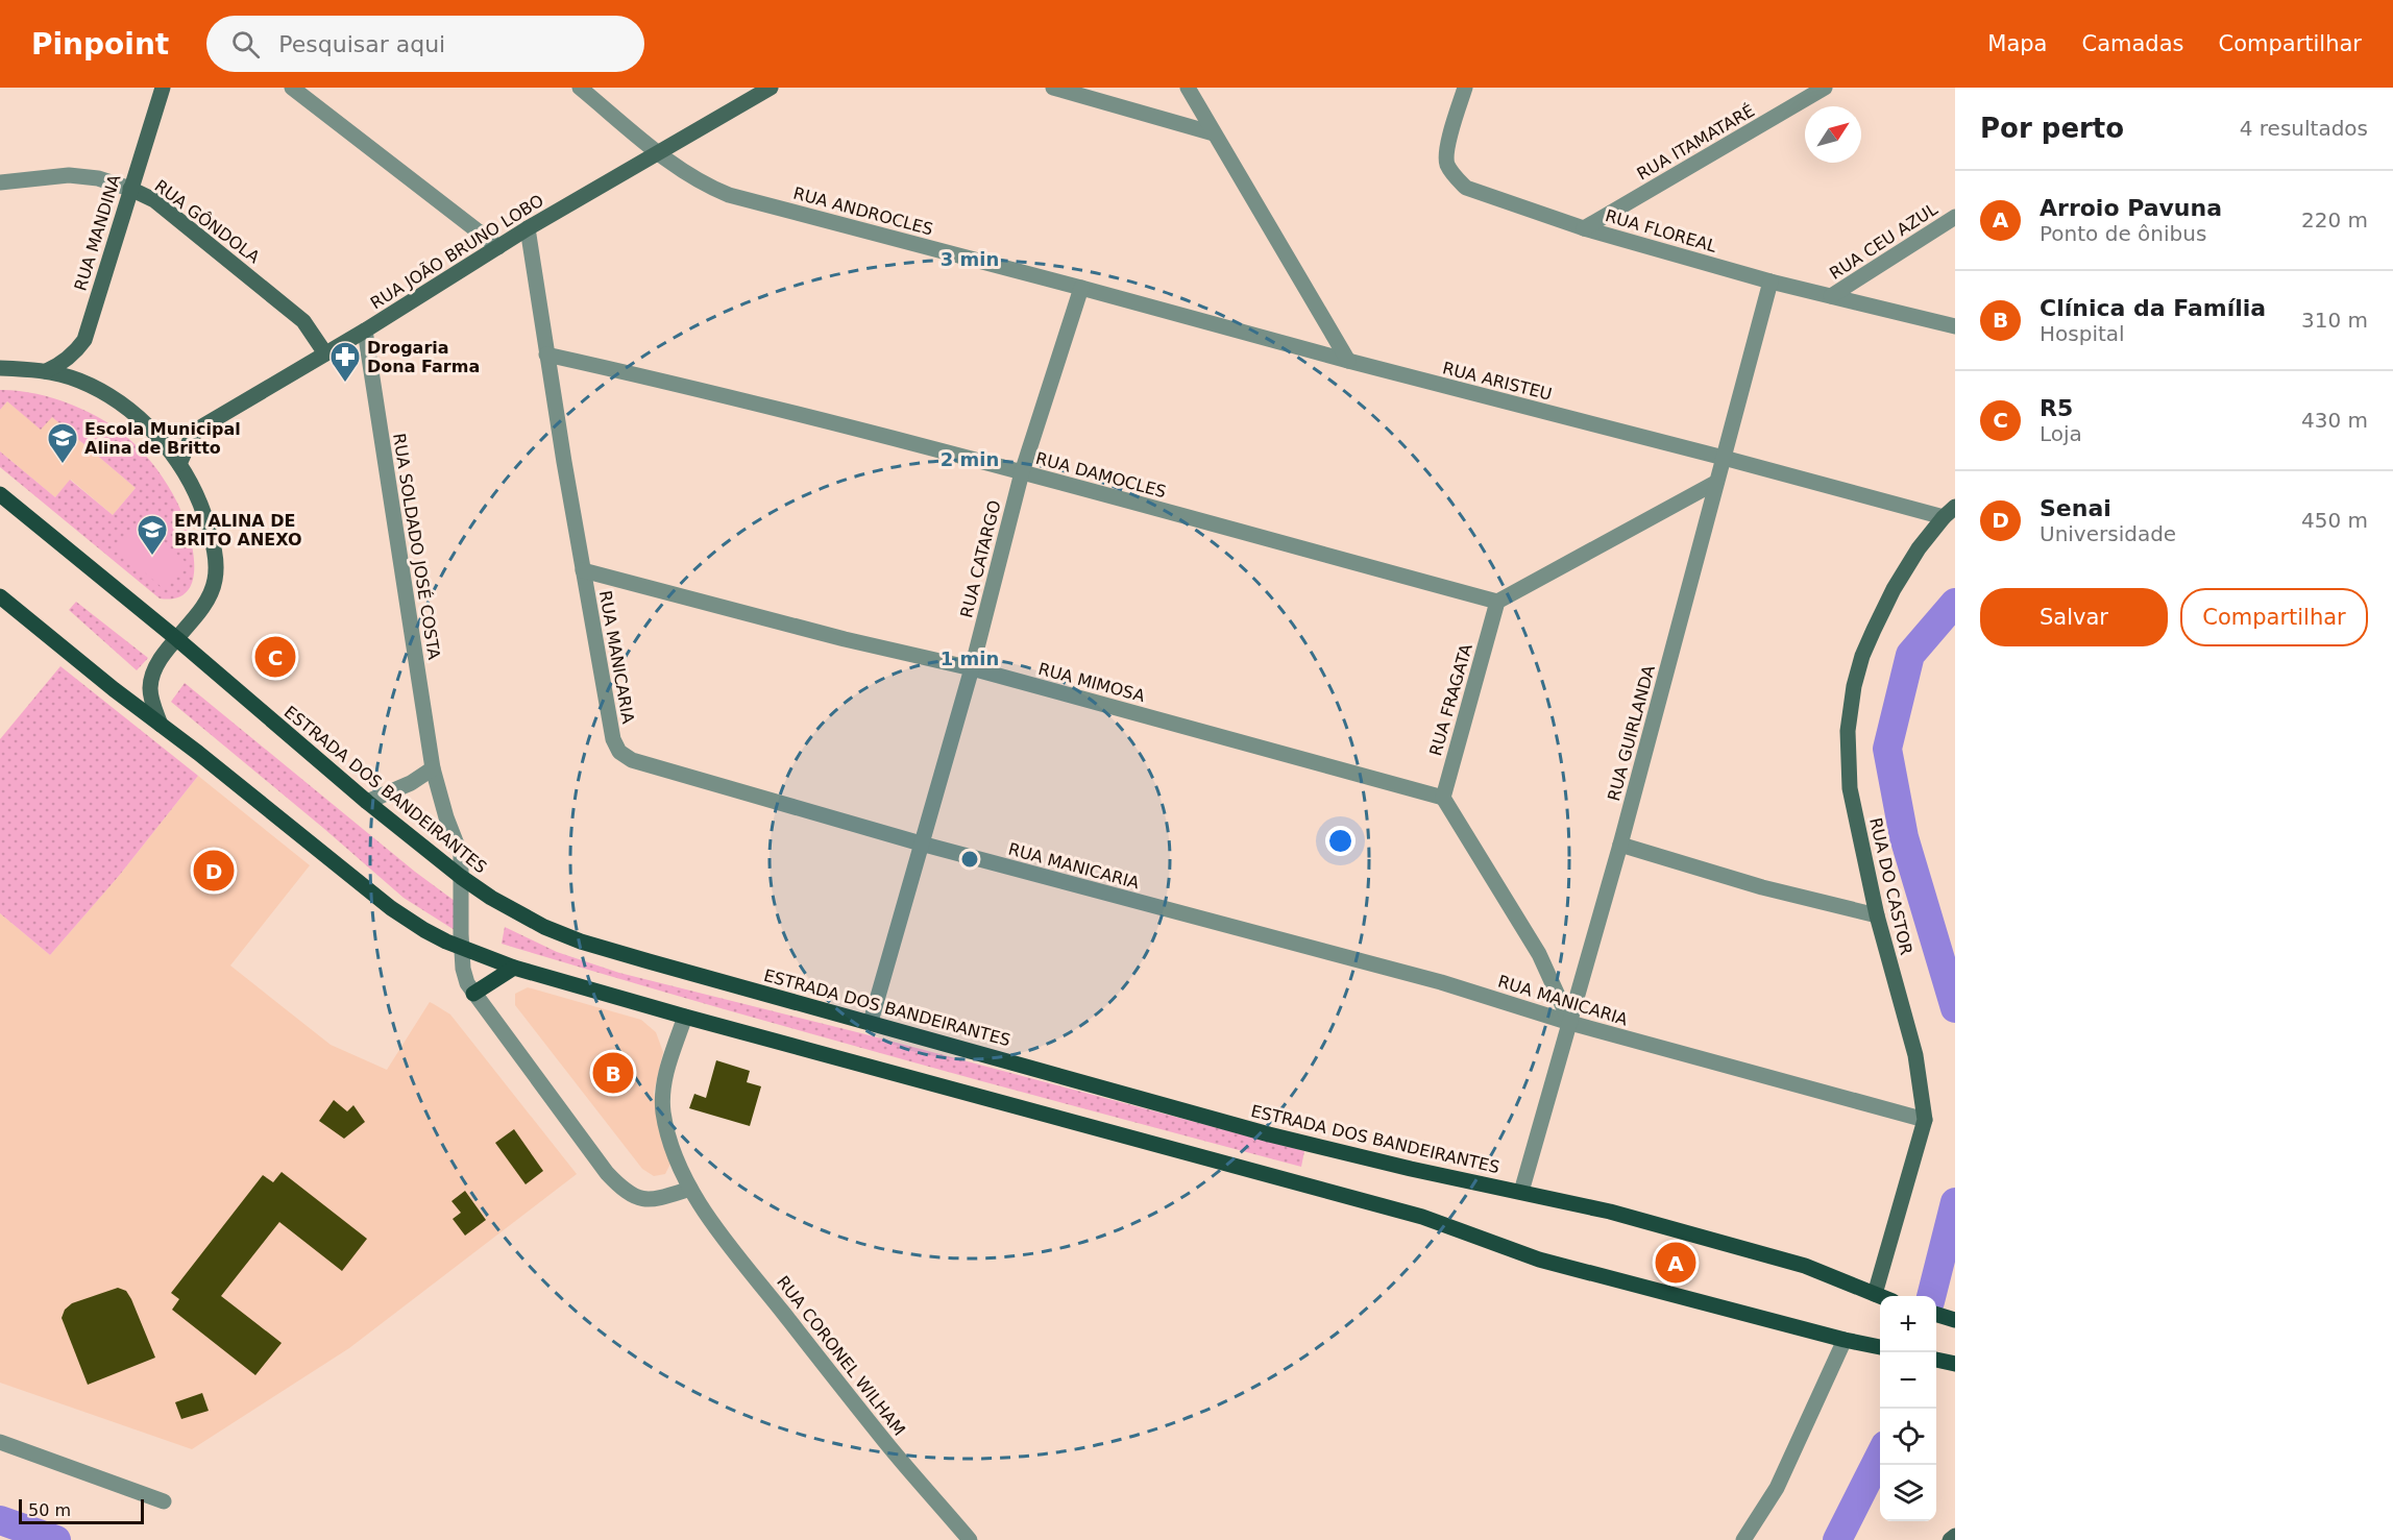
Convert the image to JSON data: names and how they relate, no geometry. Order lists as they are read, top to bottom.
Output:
{
  "streets": {
    "main road": ["ESTRADA DOS BANDEIRANTES"],
    "street": [
      "RUA ITAMATARÉ",
      "RUA ANDROCLES",
      "RUA GÔNDOLA",
      "RUA FLOREAL",
      "RUA MANDINA",
      "RUA CEU AZUL",
      "RUA JOÃO BRUNO LOBO",
      "RUA ARISTEU",
      "RUA DAMOCLES",
      "RUA SOLDADO JOSÉ COSTA",
      "RUA CATARGO",
      "RUA MANICARIA",
      "RUA MIMOSA",
      "RUA FRAGATA",
      "RUA GUIRLANDA",
      "RUA DO CASTOR",
      "RUA CORONEL WILHAM"
    ]
  },
  "crossings": [
    ["RUA ITAMATARÉ", "RUA FLOREAL"],
    ["RUA ANDROCLES", "RUA JOÃO BRUNO LOBO"],
    ["RUA ANDROCLES", "RUA ARISTEU"],
    ["RUA ANDROCLES", "RUA CATARGO"],
    ["RUA GÔNDOLA", "RUA MANDINA"],
    ["RUA GÔNDOLA", "RUA JOÃO BRUNO LOBO"],
    ["RUA FLOREAL", "RUA CEU AZUL"],
    ["RUA FLOREAL", "RUA GUIRLANDA"],
    ["RUA JOÃO BRUNO LOBO", "RUA SOLDADO JOSÉ COSTA"],
    ["RUA JOÃO BRUNO LOBO", "RUA MANICARIA"],
    ["RUA ARISTEU", "RUA GUIRLANDA"],
    ["RUA ARISTEU", "RUA DO CASTOR"],
    ["RUA DAMOCLES", "RUA CATARGO"],
    ["RUA DAMOCLES", "RUA MANICARIA"],
    ["RUA DAMOCLES", "RUA FRAGATA"],
    ["RUA SOLDADO JOSÉ COSTA", "ESTRADA DOS BANDEIRANTES"],
    ["RUA CATARGO", "RUA MANICARIA"],
    ["RUA CATARGO", "RUA MIMOSA"],
    ["RUA CATARGO", "ESTRADA DOS BANDEIRANTES"],
    ["RUA MANICARIA", "RUA MIMOSA"],
    ["RUA MANICARIA", "RUA GUIRLANDA"],
    ["RUA MANICARIA", "RUA DO CASTOR"],
    ["RUA MIMOSA", "RUA FRAGATA"],
    ["RUA GUIRLANDA", "ESTRADA DOS BANDEIRANTES"],
    ["ESTRADA DOS BANDEIRANTES", "RUA DO CASTOR"]
  ],
  "places": {
    "pharmacy": ["Drogaria Dona Farma"],
    "school or university": ["Escola Municipal Alina de Britto", "EM ALINA DE BRITO ANEXO"]
  },
  "scale_bar": "50 m",
  "north": "top right",
  "page": {
    "header": "Pinpoint",
    "search": "Pesquisar aqui",
    "nav": ["Mapa", "Camadas", "Compartilhar"],
    "heading": ["Por perto", "4 resultados"],
    "list": [
      {
        "mark": "A",
        "name": "Arroio Pavuna",
        "note": "Ponto de ônibus",
        "value": "220 m"
      },
      {
        "mark": "B",
        "name": "Clínica da Família",
        "note": "Hospital",
        "value": "310 m"
      },
      {
        "mark": "C",
        "name": "R5",
        "note": "Loja",
        "value": "430 m"
      },
      {
        "mark": "D",
        "name": "Senai",
        "note": "Universidade",
        "value": "450 m"
      }
    ],
    "buttons": ["Salvar", "Compartilhar"],
    "pins": [
      "C",
      "D",
      "B",
      "A"
    ],
    "map_buttons": ["+", "−"],
    "scale": "50 m"
  },
  "rings": ["3 min", "2 min", "1 min"]
}
